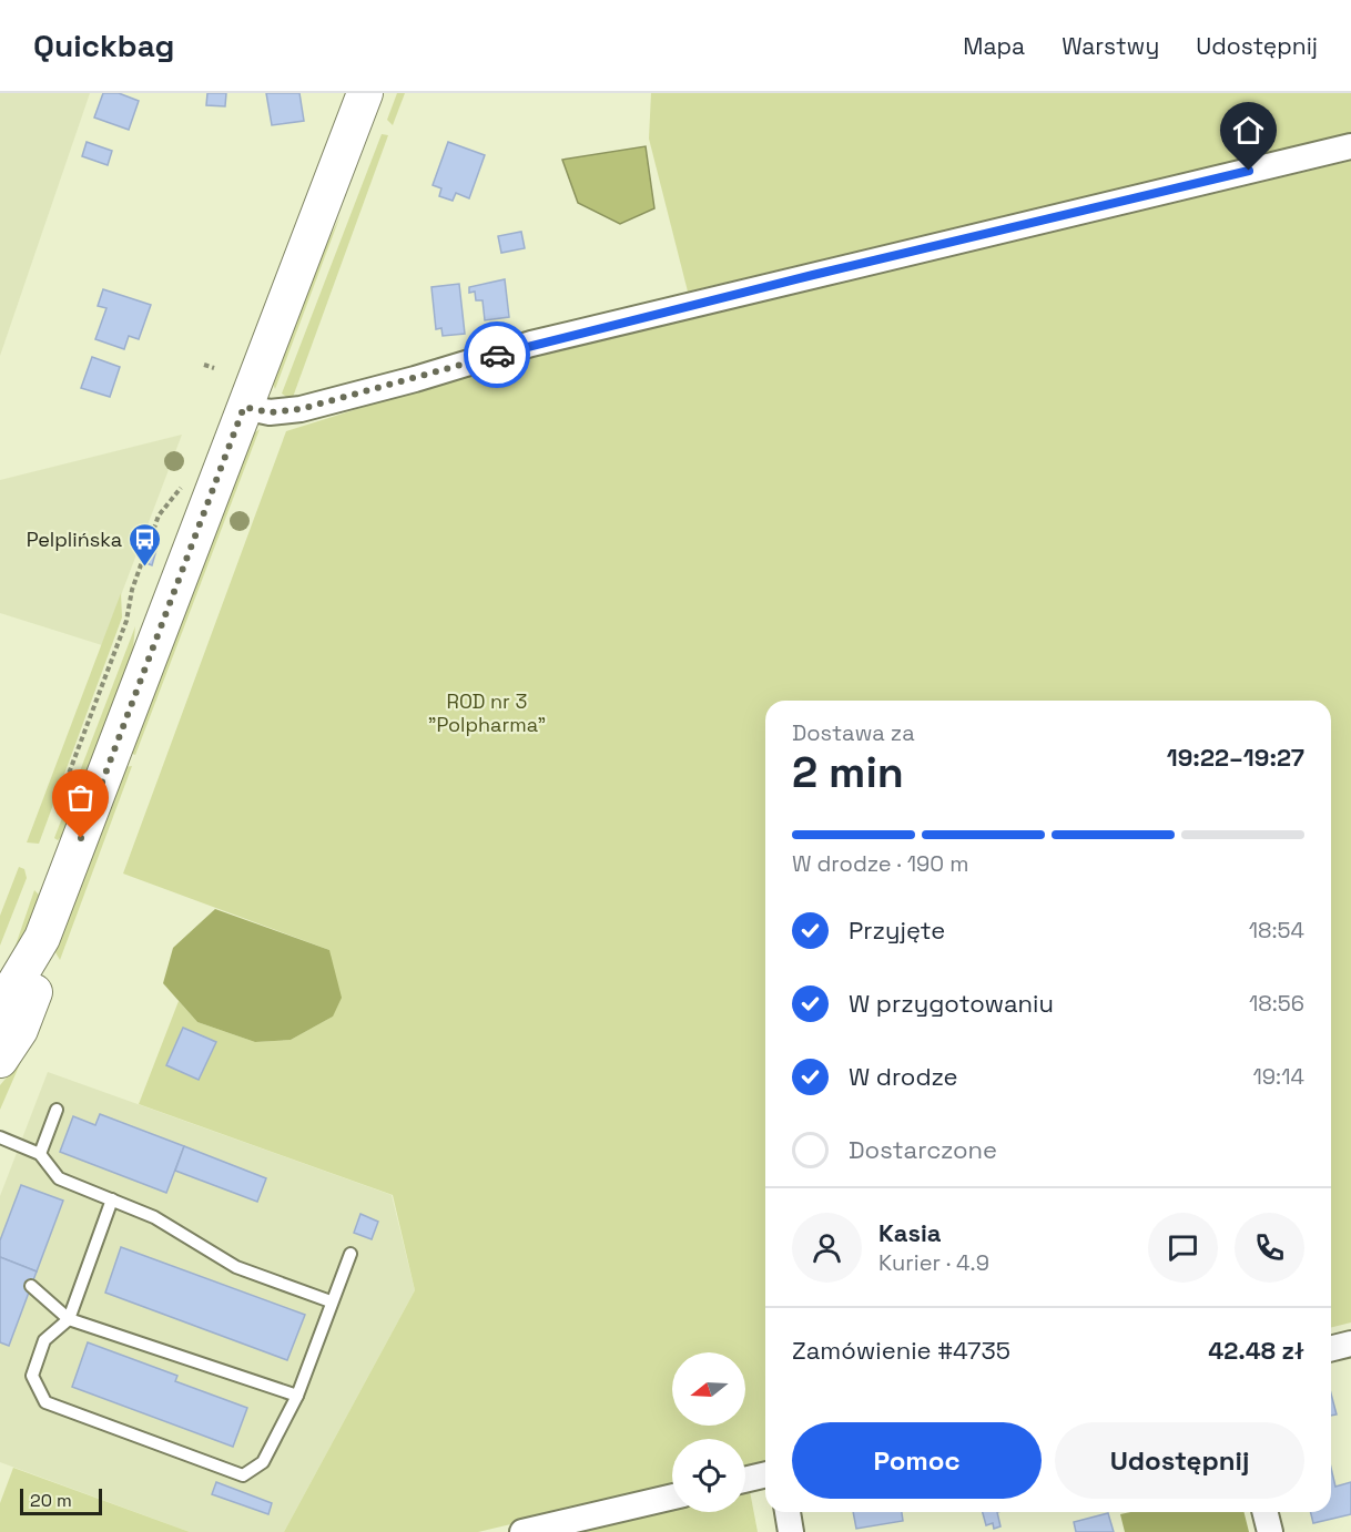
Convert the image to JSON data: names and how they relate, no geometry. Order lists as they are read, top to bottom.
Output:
{
  "parks": ["ROD nr 3 \"Polpharma\""],
  "places": {
    "bus stop": ["Pelplińska"]
  },
  "scale_bar": "20 m",
  "north": "left",
  "page": {
    "header": "Quickbag",
    "nav": ["Mapa", "Warstwy", "Udostępnij"],
    "heading": ["2 min", "Dostawa za", "19:22–19:27"],
    "panel": [
      "Kasia",
      "Kurier · 4.9",
      "Zamówienie #4735",
      "42.48 zł"
    ],
    "bar": "W drodze · 190 m",
    "list": [
      ["Przyjęte", "18:54"],
      ["W przygotowaniu", "18:56"],
      ["W drodze", "19:14"],
      "Dostarczone"
    ],
    "buttons": ["Pomoc", "Udostępnij"],
    "scale": "20 m"
  }
}
